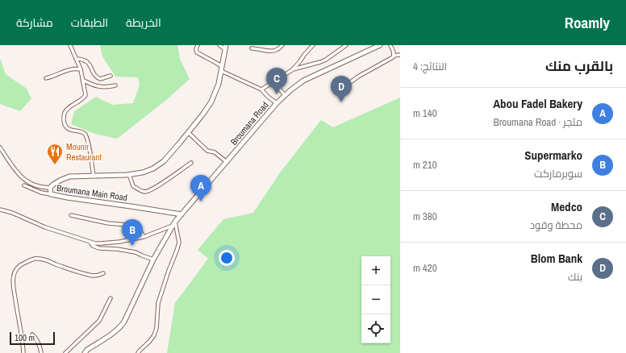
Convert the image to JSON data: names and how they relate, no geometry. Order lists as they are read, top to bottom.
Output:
{
  "streets": {
    "main road": ["Broumana Road", "Broumana Main Road"]
  },
  "crossings": [
    ["Broumana Road", "Broumana Main Road"]
  ],
  "places": {
    "restaurant": ["Mounir Restaurant"]
  },
  "scale_bar": "100 m",
  "page": {
    "header": "Roamly",
    "nav": ["الخريطة", "الطبقات", "مشاركة"],
    "heading": ["بالقرب منك", "النتائج: 4"],
    "pins": [
      "C",
      "D",
      "A",
      "B"
    ],
    "list": [
      {
        "mark": "A",
        "name": "Abou Fadel Bakery",
        "note": "متجر · Broumana Road",
        "value": "140 m"
      },
      {
        "mark": "B",
        "name": "Supermarko",
        "note": "سوبرماركت",
        "value": "210 m"
      },
      {
        "mark": "C",
        "name": "Medco",
        "note": "محطة وقود",
        "value": "380 m"
      },
      {
        "mark": "D",
        "name": "Blom Bank",
        "note": "بنك",
        "value": "420 m"
      }
    ],
    "map_buttons": ["+", "−"],
    "scale": "100 m"
  }
}
